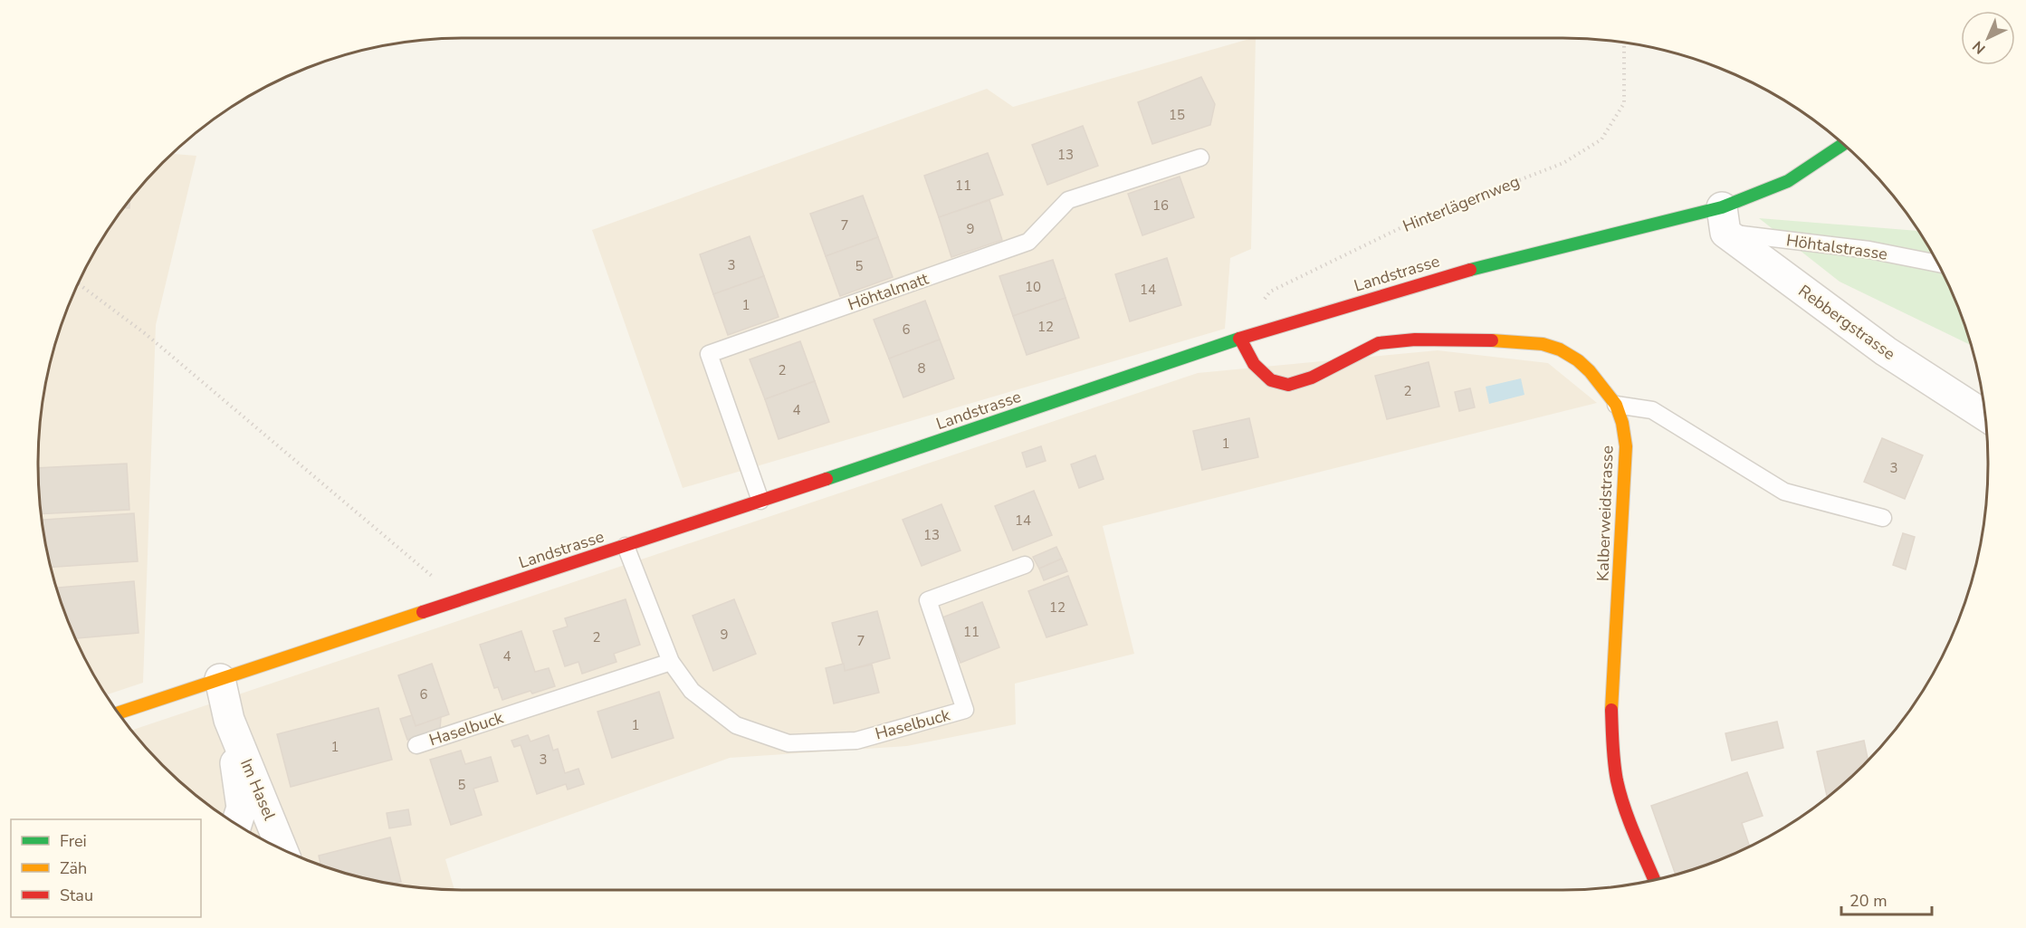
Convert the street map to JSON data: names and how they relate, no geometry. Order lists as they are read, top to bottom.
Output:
{
  "streets": {
    "main road": ["Landstrasse", "Kalberweidstrasse"],
    "street": ["Rebbergstrasse", "Im Hasel"],
    "lane": ["Höhtalstrasse", "Höhtalmatt", "Haselbuck"],
    "path": ["Hinterlägernweg"]
  },
  "crossings": [
    ["Hinterlägernweg", "Landstrasse"],
    ["Hinterlägernweg", "Kalberweidstrasse"],
    ["Höhtalstrasse", "Landstrasse"],
    ["Höhtalstrasse", "Rebbergstrasse"],
    ["Landstrasse", "Höhtalmatt"],
    ["Landstrasse", "Rebbergstrasse"],
    ["Landstrasse", "Kalberweidstrasse"],
    ["Landstrasse", "Haselbuck"],
    ["Landstrasse", "Im Hasel"]
  ],
  "house_numbers": [
    "15",
    "13",
    "11",
    "16",
    "7",
    "9",
    "3",
    "5",
    "10",
    "14",
    "1",
    "12",
    "6",
    "8",
    "2",
    "2",
    "4",
    "1",
    "3",
    "14",
    "13",
    "12",
    "11",
    "9",
    "2",
    "7",
    "4",
    "6",
    "1",
    "1",
    "3",
    "5"
  ],
  "legend": ["Frei", "Zäh", "Stau"],
  "scale_bar": "20 m",
  "north": "bottom left"
}
